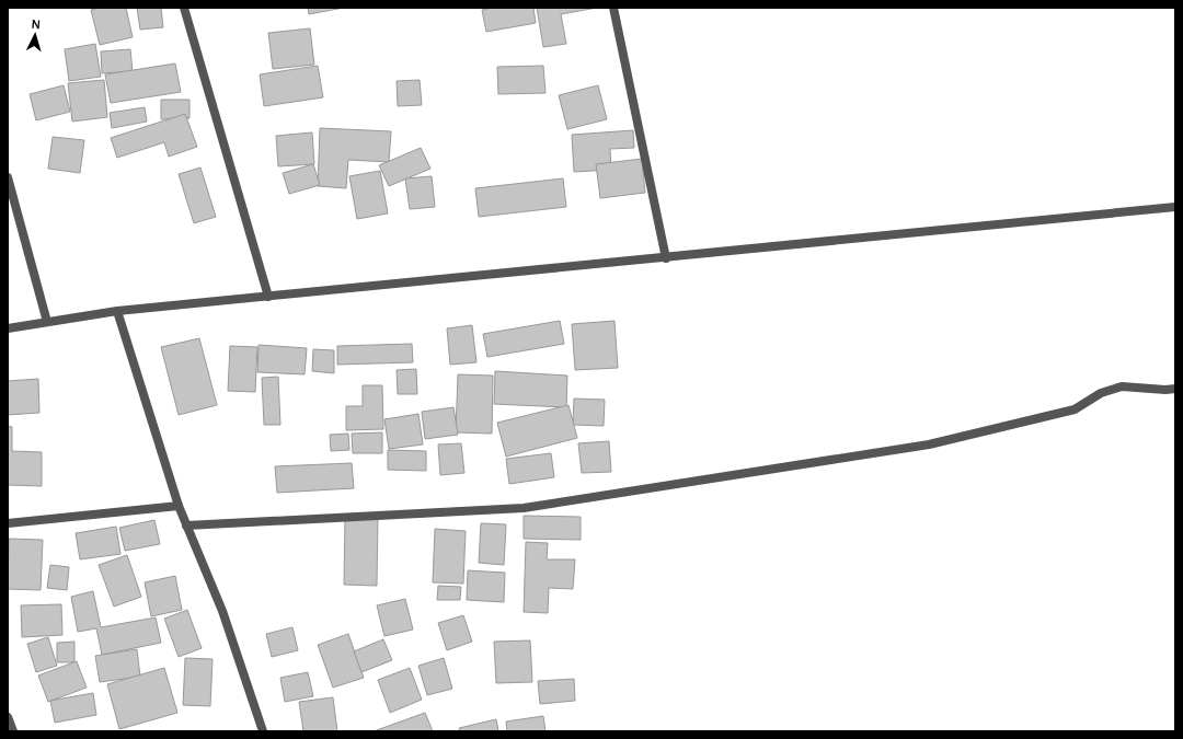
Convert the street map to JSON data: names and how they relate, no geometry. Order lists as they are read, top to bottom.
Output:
{
  "north": "top"
}
